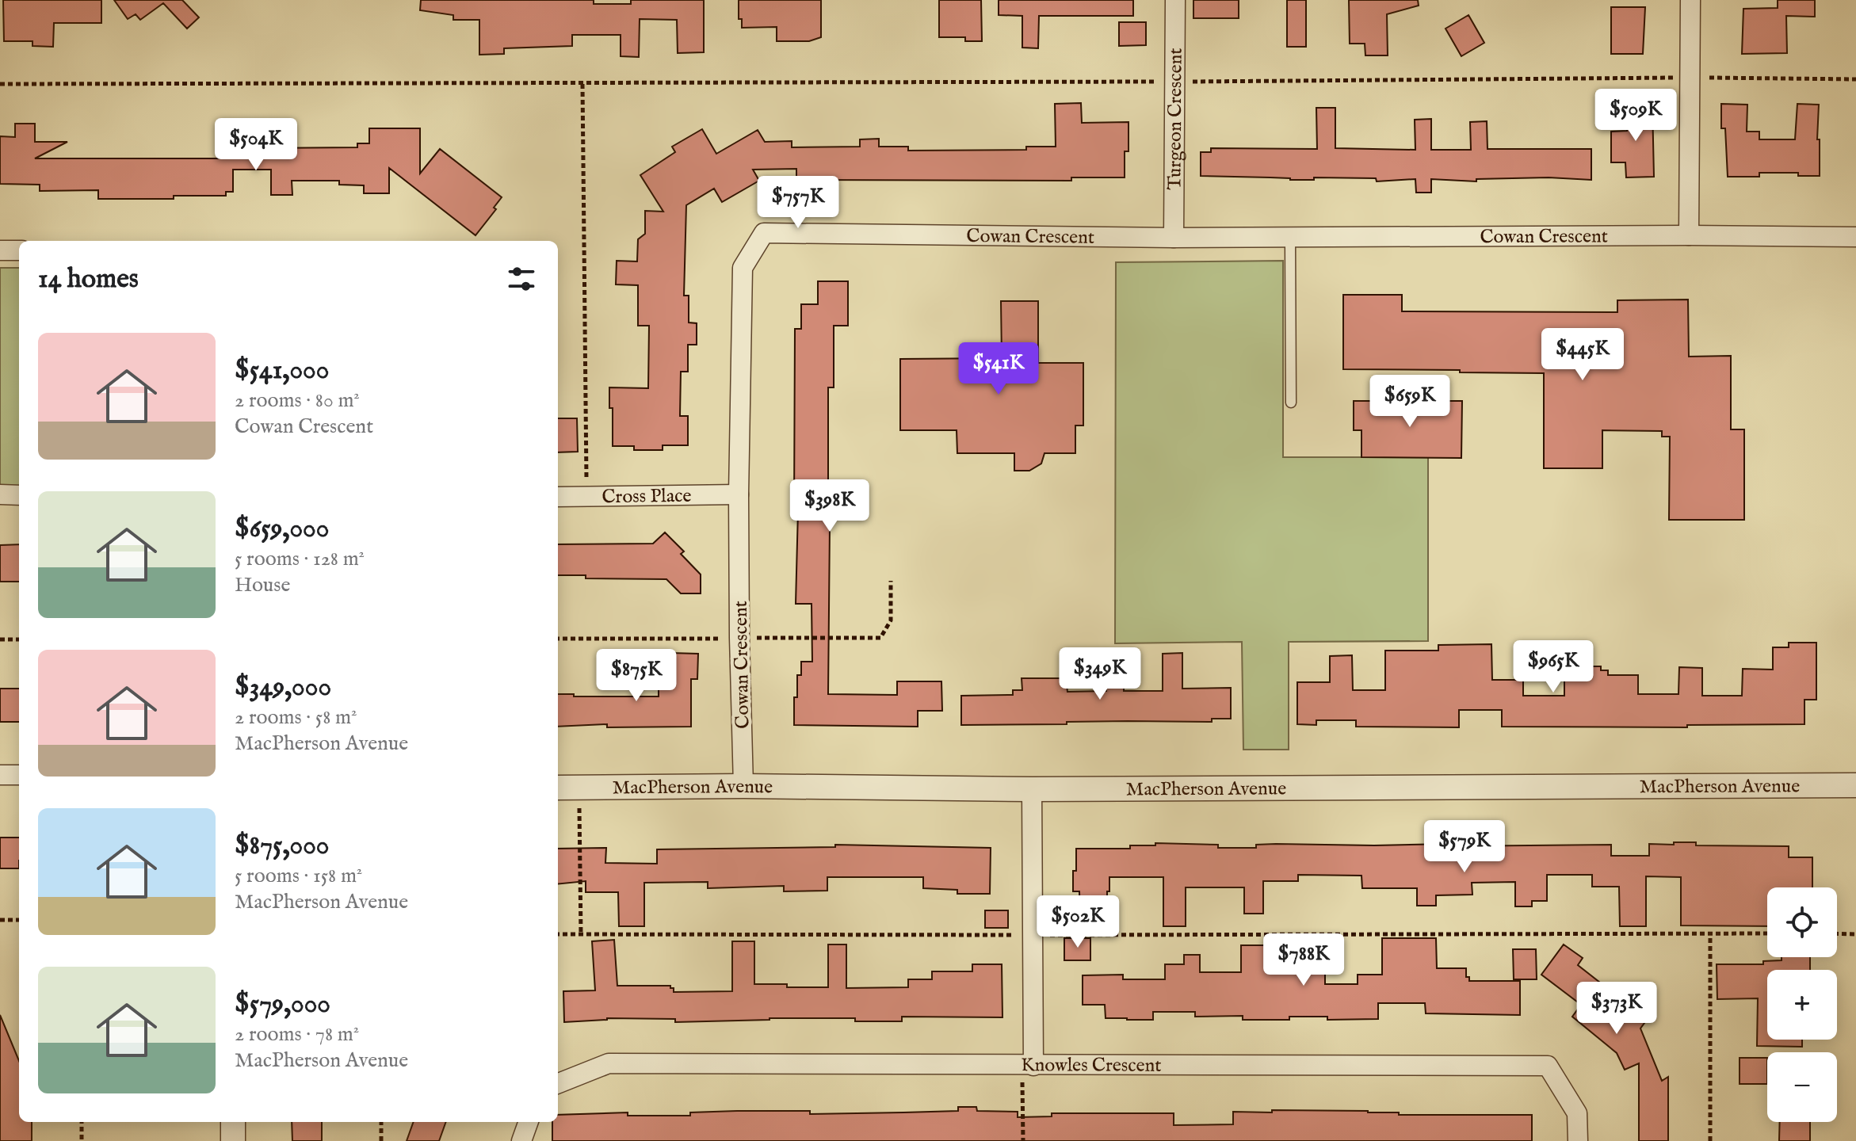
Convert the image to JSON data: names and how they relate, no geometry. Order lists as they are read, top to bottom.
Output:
{
  "streets": {
    "street": [
      "Turgeon Crescent",
      "Cowan Crescent",
      "Cross Place",
      "MacPherson Avenue",
      "Knowles Crescent"
    ]
  },
  "crossings": [
    ["Turgeon Crescent", "Cowan Crescent"],
    ["Cowan Crescent", "Cross Place"],
    ["Cowan Crescent", "MacPherson Avenue"]
  ],
  "page": {
    "price": [
      "$509K",
      "$504K",
      "$757K",
      "$445K",
      "$541K",
      "$659K",
      "$398K",
      "$965K",
      "$349K",
      "$875K",
      "$579K",
      "$502K",
      "$788K",
      "$373K"
    ],
    "heading": "14 homes",
    "list": [
      {
        "name": "$541,000",
        "note": "2 rooms · 80 m² · Cowan Crescent"
      },
      {
        "name": "$659,000",
        "note": "5 rooms · 128 m² · House"
      },
      {
        "name": "$349,000",
        "note": "2 rooms · 58 m² · MacPherson Avenue"
      },
      {
        "name": "$875,000",
        "note": "5 rooms · 158 m² · MacPherson Avenue"
      },
      {
        "name": "$579,000",
        "note": "2 rooms · 78 m² · MacPherson Avenue"
      }
    ],
    "map_buttons": ["+", "−"]
  }
}
